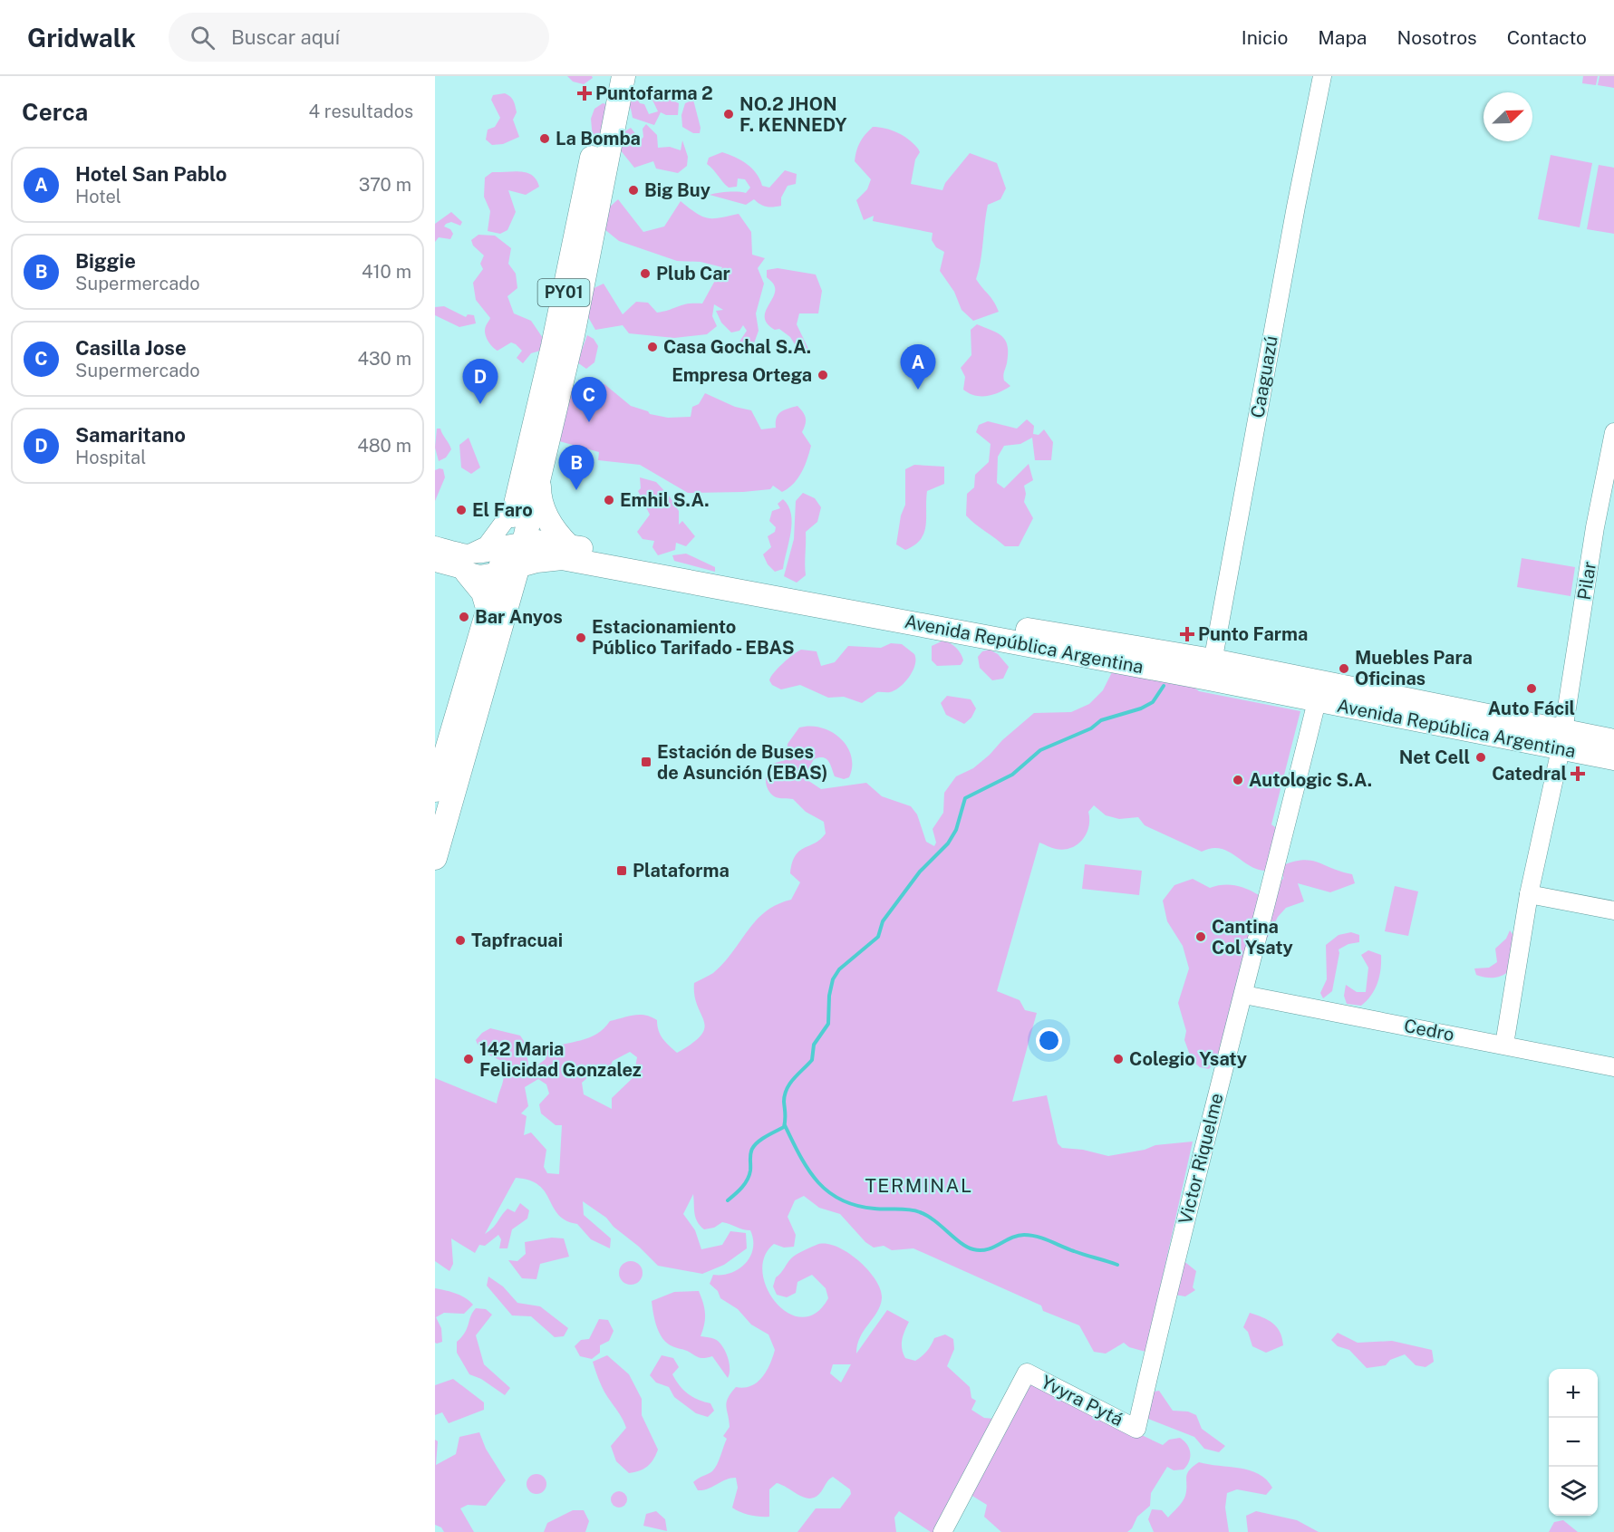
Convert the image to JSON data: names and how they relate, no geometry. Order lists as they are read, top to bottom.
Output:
{
  "streets": {
    "highway": ["PY01", "Avenida República Argentina"],
    "street": [
      "Caaguazú",
      "Pilar",
      "Cedro",
      "Victor Riquelme",
      "Yvyra Pytá"
    ]
  },
  "crossings": [
    ["PY01", "Avenida República Argentina"],
    ["Caaguazú", "Avenida República Argentina"],
    ["Pilar", "Avenida República Argentina"],
    ["Pilar", "Cedro"],
    ["Avenida República Argentina", "Victor Riquelme"],
    ["Cedro", "Victor Riquelme"],
    ["Victor Riquelme", "Yvyra Pytá"]
  ],
  "districts": ["TERMINAL"],
  "places": {
    "health": ["Puntofarma 2", "Punto Farma", "Catedral"],
    "other": [
      "NO.2 JHON F. KENNEDY",
      "La Bomba",
      "Big Buy",
      "Plub Car",
      "Casa Gochal S.A.",
      "Empresa Ortega",
      "Emhil S.A.",
      "El Faro",
      "Bar Anyos",
      "Estacionamiento Público Tarifado - EBAS",
      "Muebles Para Oficinas",
      "Auto Fácil",
      "Net Cell",
      "Autologic S.A.",
      "Cantina Col Ysaty",
      "Tapfracuai",
      "142 Maria Felicidad Gonzalez",
      "Colegio Ysaty"
    ],
    "transit": ["Estación de Buses de Asunción (EBAS)", "Plataforma"]
  },
  "north": "top right",
  "page": {
    "header": "Gridwalk",
    "search": "Buscar aquí",
    "nav": [
      "Inicio",
      "Mapa",
      "Nosotros",
      "Contacto"
    ],
    "heading": ["Cerca", "4 resultados"],
    "list": [
      {
        "mark": "A",
        "name": "Hotel San Pablo",
        "note": "Hotel",
        "value": "370 m"
      },
      {
        "mark": "B",
        "name": "Biggie",
        "note": "Supermercado",
        "value": "410 m"
      },
      {
        "mark": "C",
        "name": "Casilla Jose",
        "note": "Supermercado",
        "value": "430 m"
      },
      {
        "mark": "D",
        "name": "Samaritano",
        "note": "Hospital",
        "value": "480 m"
      }
    ],
    "pins": [
      "A",
      "D",
      "C",
      "B"
    ],
    "map_buttons": ["+", "−"]
  }
}
